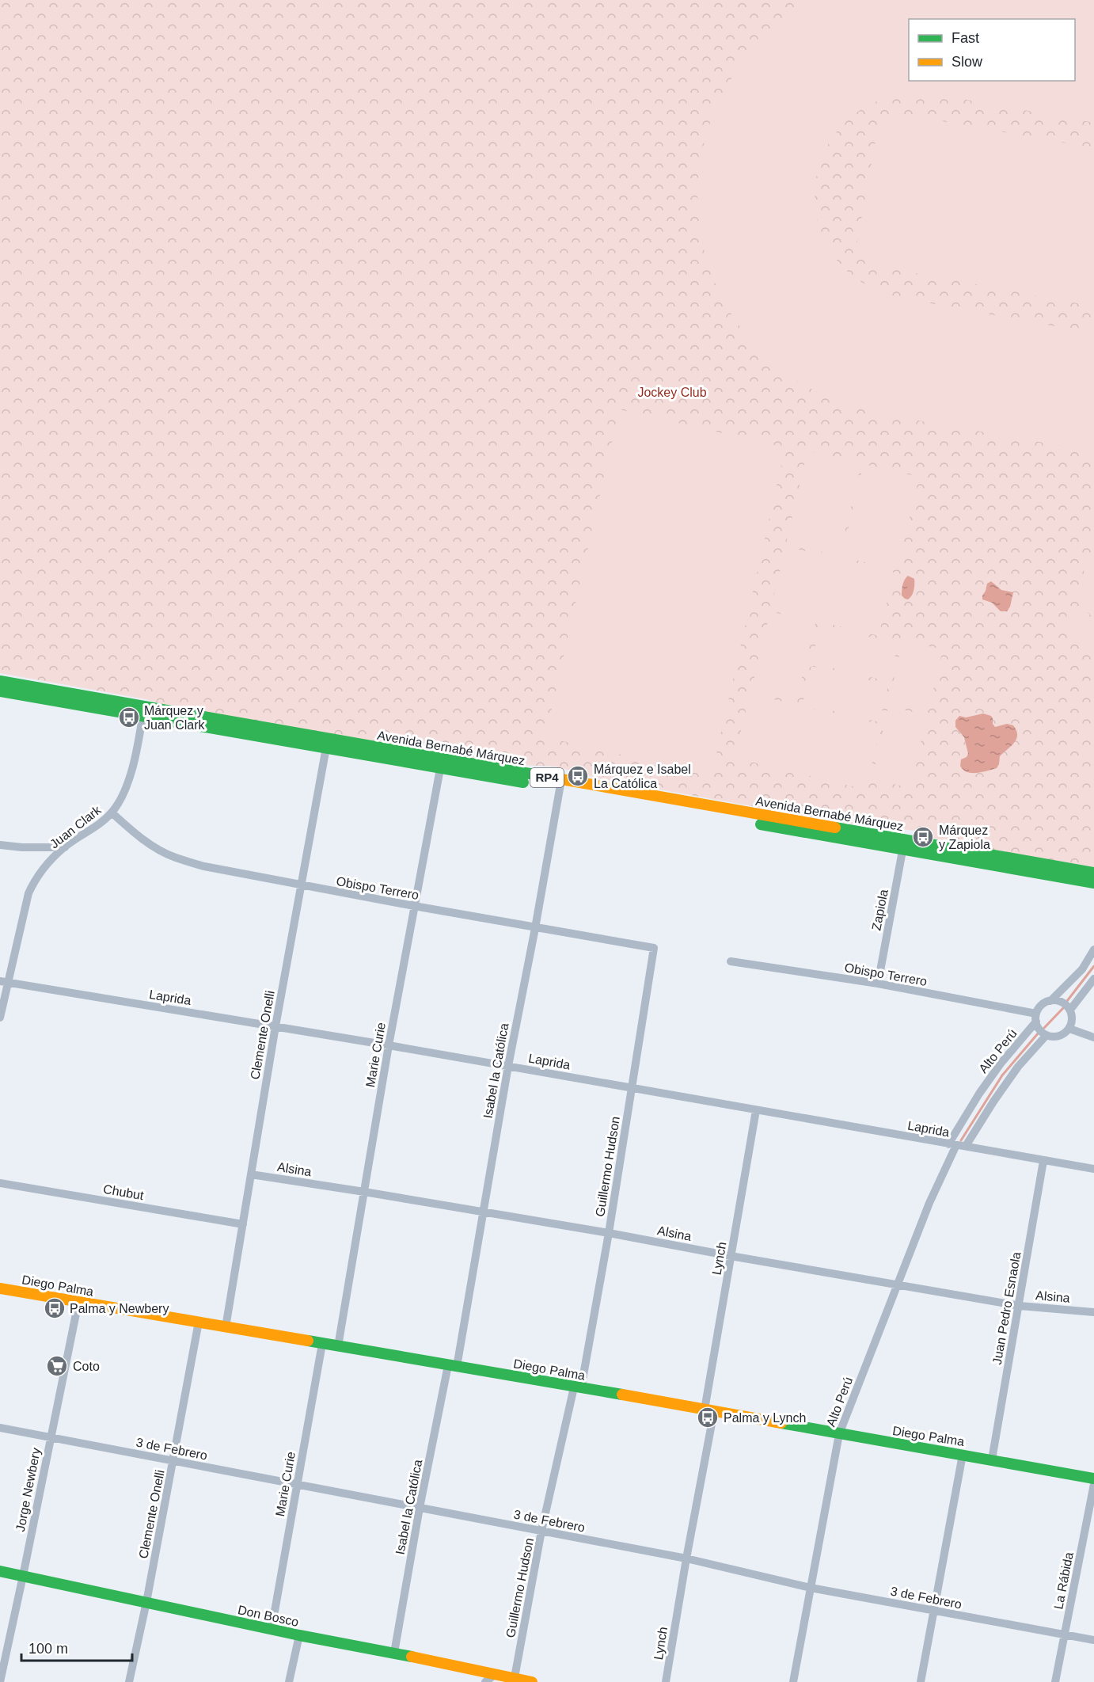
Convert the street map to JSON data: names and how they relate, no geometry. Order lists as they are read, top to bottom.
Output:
{
  "streets": {
    "main road": [
      "Avenida Bernabé Márquez",
      "RP4",
      "Diego Palma",
      "Don Bosco"
    ],
    "street": [
      "Juan Clark",
      "Obispo Terrero",
      "Zapiola",
      "Laprida",
      "Clemente Onelli",
      "Alto Perú",
      "Marie Curie",
      "Isabel la Católica",
      "Guillermo Hudson",
      "Alsina",
      "Chubut",
      "Lynch",
      "Juan Pedro Esnaola",
      "3 de Febrero",
      "Jorge Newbery",
      "La Rábida"
    ]
  },
  "crossings": [
    ["Avenida Bernabé Márquez", "Juan Clark"],
    ["Avenida Bernabé Márquez", "Zapiola"],
    ["Avenida Bernabé Márquez", "Clemente Onelli"],
    ["Avenida Bernabé Márquez", "Marie Curie"],
    ["Avenida Bernabé Márquez", "Isabel la Católica"],
    ["Juan Clark", "Obispo Terrero"],
    ["Juan Clark", "Laprida"],
    ["Obispo Terrero", "Zapiola"],
    ["Obispo Terrero", "Clemente Onelli"],
    ["Obispo Terrero", "Alto Perú"],
    ["Obispo Terrero", "Marie Curie"],
    ["Obispo Terrero", "Isabel la Católica"],
    ["Obispo Terrero", "Guillermo Hudson"],
    ["Laprida", "Clemente Onelli"],
    ["Laprida", "Alto Perú"],
    ["Laprida", "Marie Curie"],
    ["Laprida", "Isabel la Católica"],
    ["Laprida", "Guillermo Hudson"],
    ["Laprida", "Lynch"],
    ["Laprida", "Juan Pedro Esnaola"],
    ["Clemente Onelli", "Alsina"],
    ["Clemente Onelli", "Chubut"],
    ["Clemente Onelli", "Diego Palma"],
    ["Clemente Onelli", "3 de Febrero"],
    ["Clemente Onelli", "Don Bosco"],
    ["Alto Perú", "Alsina"],
    ["Alto Perú", "Diego Palma"],
    ["Alto Perú", "3 de Febrero"],
    ["Marie Curie", "Alsina"],
    ["Marie Curie", "Diego Palma"],
    ["Marie Curie", "3 de Febrero"],
    ["Marie Curie", "Don Bosco"],
    ["Isabel la Católica", "Alsina"],
    ["Isabel la Católica", "Diego Palma"],
    ["Isabel la Católica", "3 de Febrero"],
    ["Isabel la Católica", "Don Bosco"],
    ["Guillermo Hudson", "Alsina"],
    ["Guillermo Hudson", "Diego Palma"],
    ["Guillermo Hudson", "3 de Febrero"],
    ["Guillermo Hudson", "Don Bosco"],
    ["Alsina", "Lynch"],
    ["Alsina", "Juan Pedro Esnaola"],
    ["Lynch", "Diego Palma"],
    ["Lynch", "3 de Febrero"],
    ["Diego Palma", "Juan Pedro Esnaola"],
    ["Diego Palma", "Jorge Newbery"],
    ["3 de Febrero", "Jorge Newbery"],
    ["3 de Febrero", "La Rábida"],
    ["Jorge Newbery", "Don Bosco"]
  ],
  "parks": ["Jockey Club"],
  "places": {
    "bus stop": [
      "Márquez y Juan Clark",
      "Márquez e Isabel La Católica",
      "Márquez y Zapiola",
      "Palma y Newbery",
      "Palma y Lynch"
    ],
    "supermarket": ["Coto"]
  },
  "legend": ["Fast", "Slow"],
  "scale_bar": "100 m"
}
